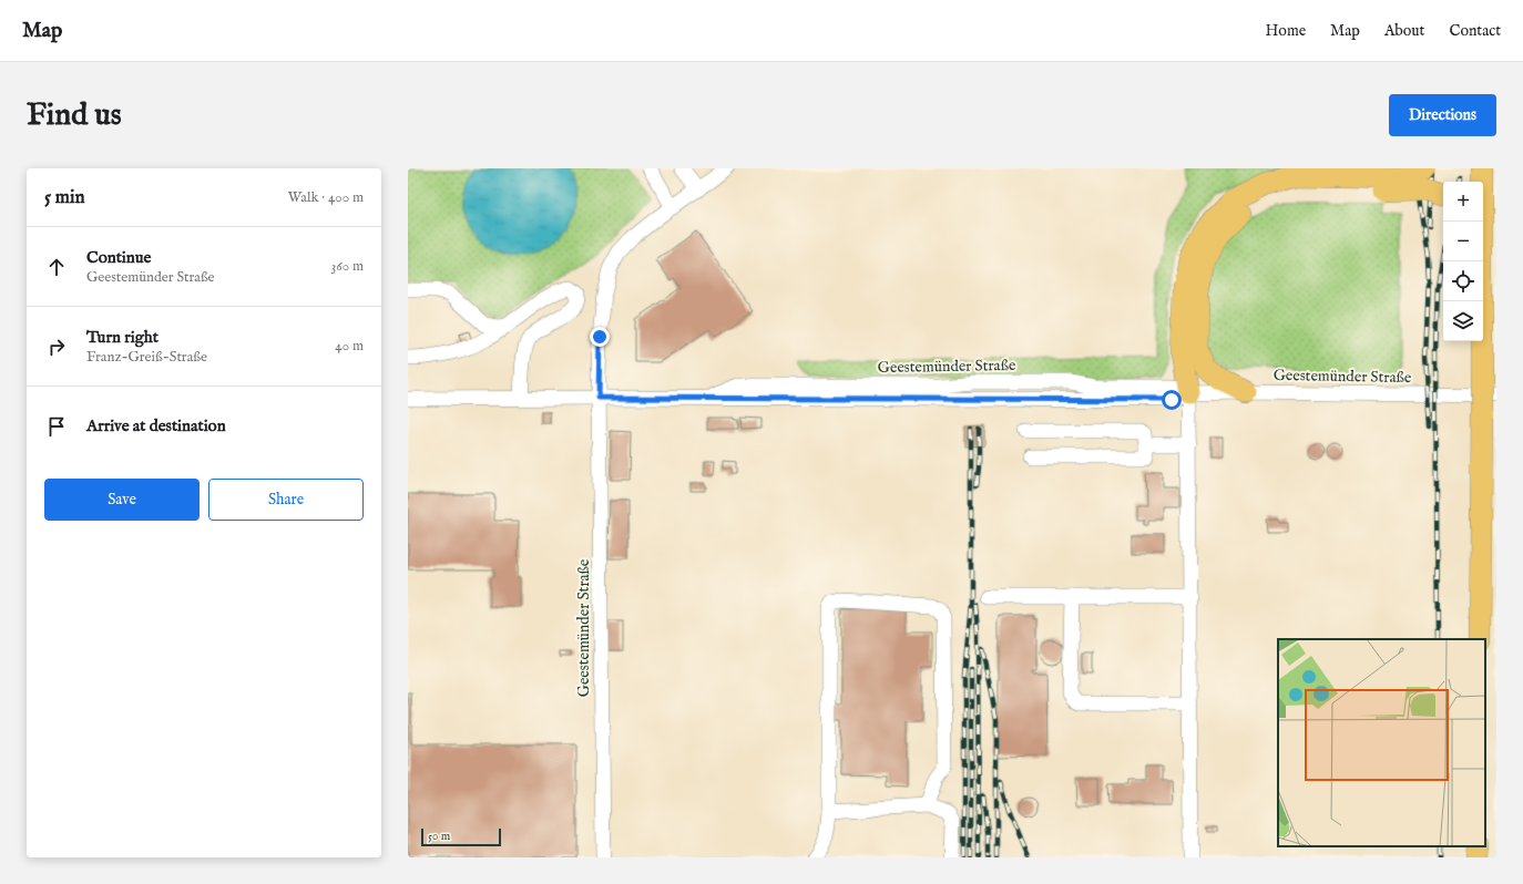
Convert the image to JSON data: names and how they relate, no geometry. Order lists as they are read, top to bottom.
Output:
{
  "streets": {
    "street": ["Geestemünder Straße"]
  },
  "scale_bar": "50 m",
  "page": {
    "header": "Map",
    "nav": [
      "Home",
      "Map",
      "About",
      "Contact"
    ],
    "buttons": [
      "Directions",
      ["Save", "Share"]
    ],
    "title": "Find us",
    "heading": ["5 min", "Walk · 400 m"],
    "map_buttons": ["+", "−"],
    "list": [
      ["Continue", "Geestemünder Straße", "360 m"],
      ["Turn right", "Franz-Greiß-Straße", "40 m"],
      "Arrive at destination"
    ],
    "scale": "50 m"
  }
}
